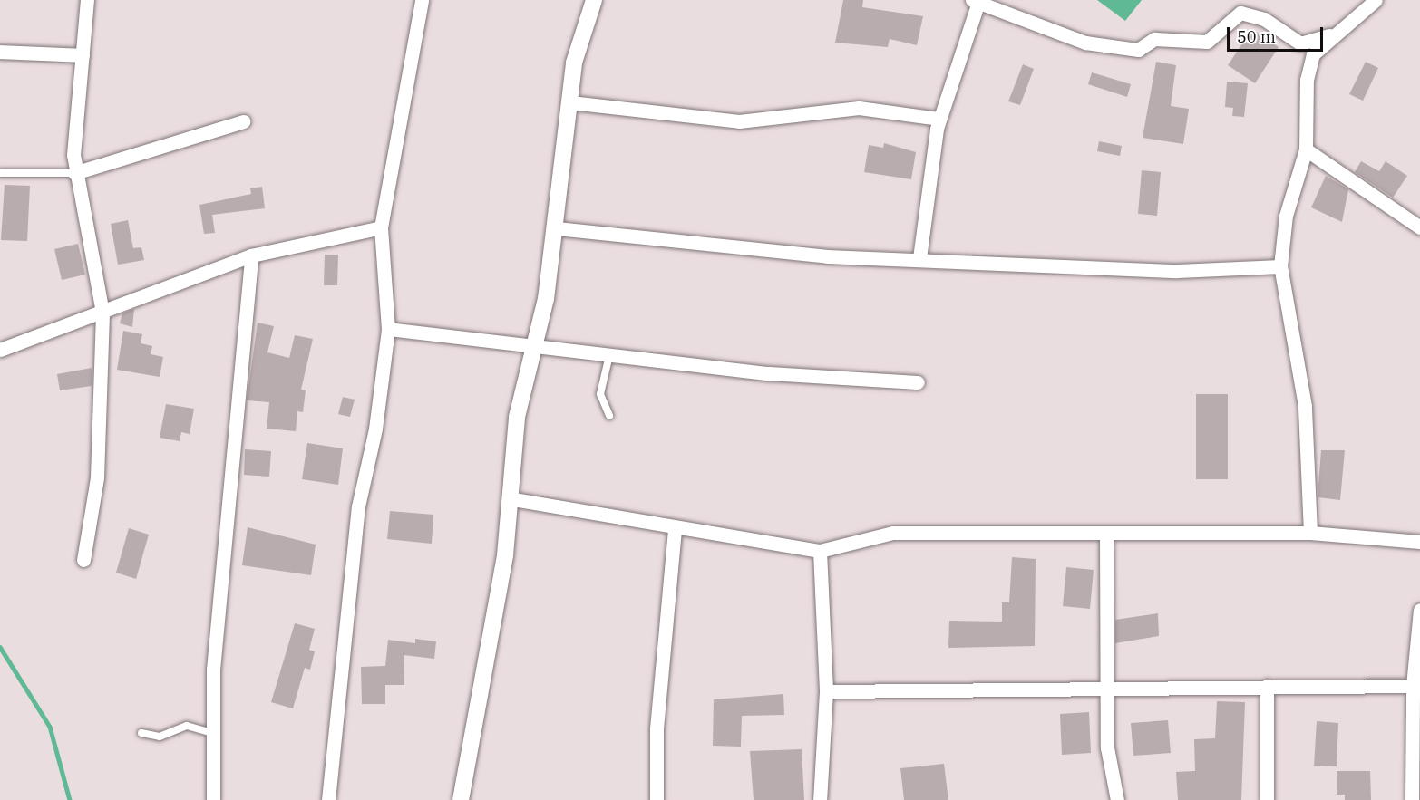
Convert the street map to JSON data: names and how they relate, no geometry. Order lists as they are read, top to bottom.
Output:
{
  "scale_bar": "50 m"
}
